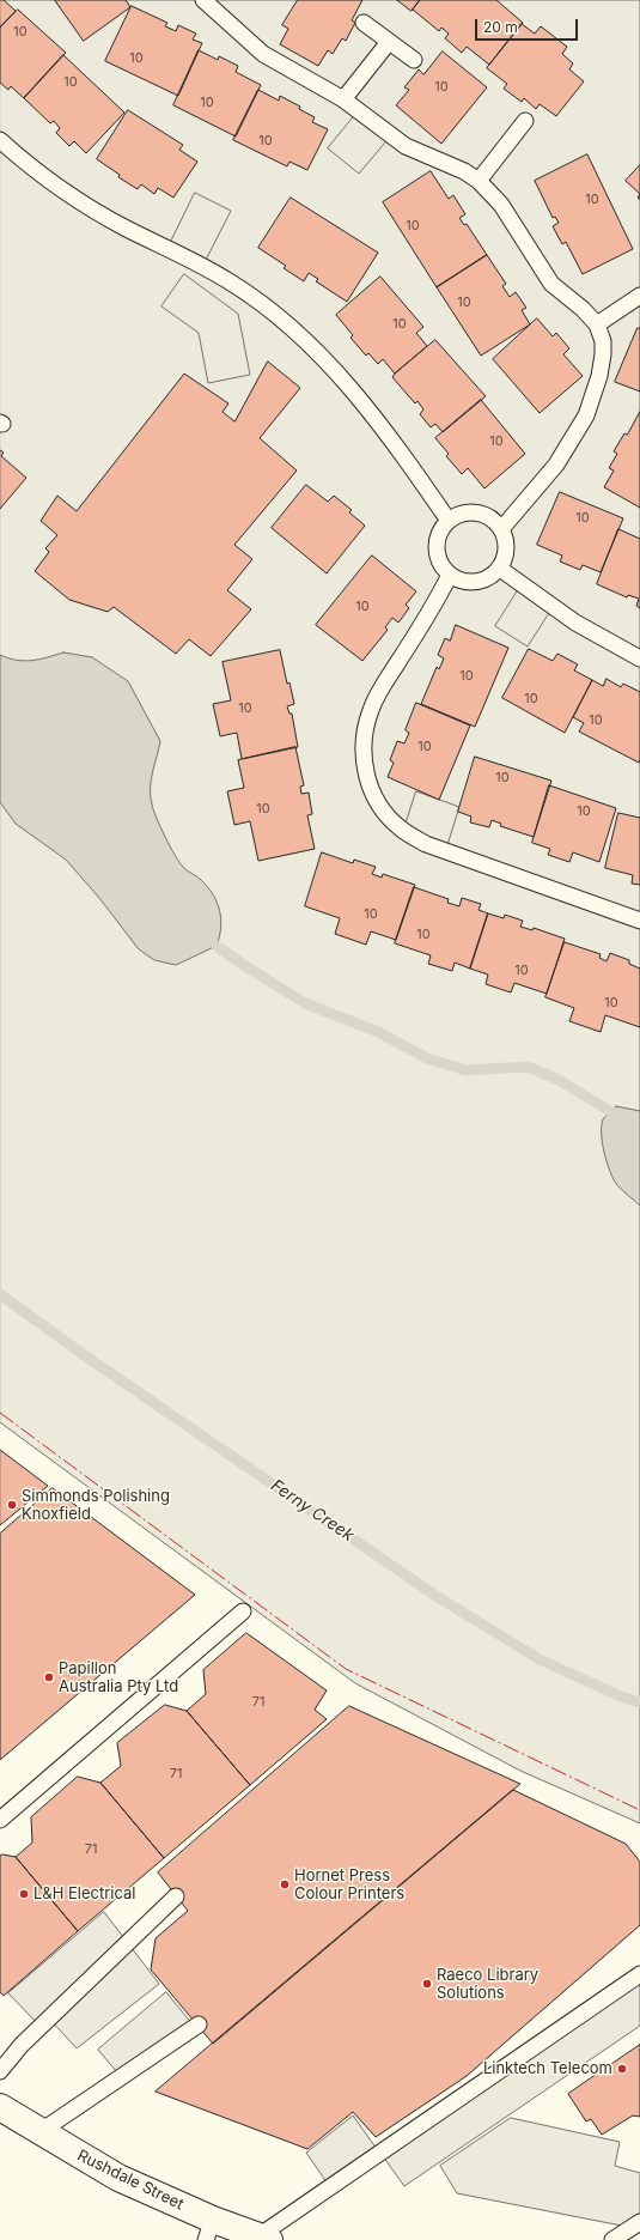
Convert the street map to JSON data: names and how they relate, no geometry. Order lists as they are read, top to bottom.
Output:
{
  "streets": {
    "street": ["Rushdale Street"]
  },
  "water": ["Ferny Creek"],
  "places": [
    "Simmonds Polishing Knoxfield",
    "Papillon Australia Pty Ltd",
    "Hornet Press Colour Printers",
    "L&H Electrical",
    "Raeco Library Solutions",
    "Linktech Telecom"
  ],
  "house_numbers": [
    "10",
    "10",
    "10",
    "10",
    "10",
    "10",
    "10",
    "10",
    "10",
    "10",
    "10",
    "10",
    "10",
    "10",
    "10",
    "10",
    "10",
    "10",
    "10",
    "10",
    "10",
    "10",
    "10",
    "10",
    "10",
    "71",
    "71",
    "71"
  ],
  "scale_bar": "20 m"
}
